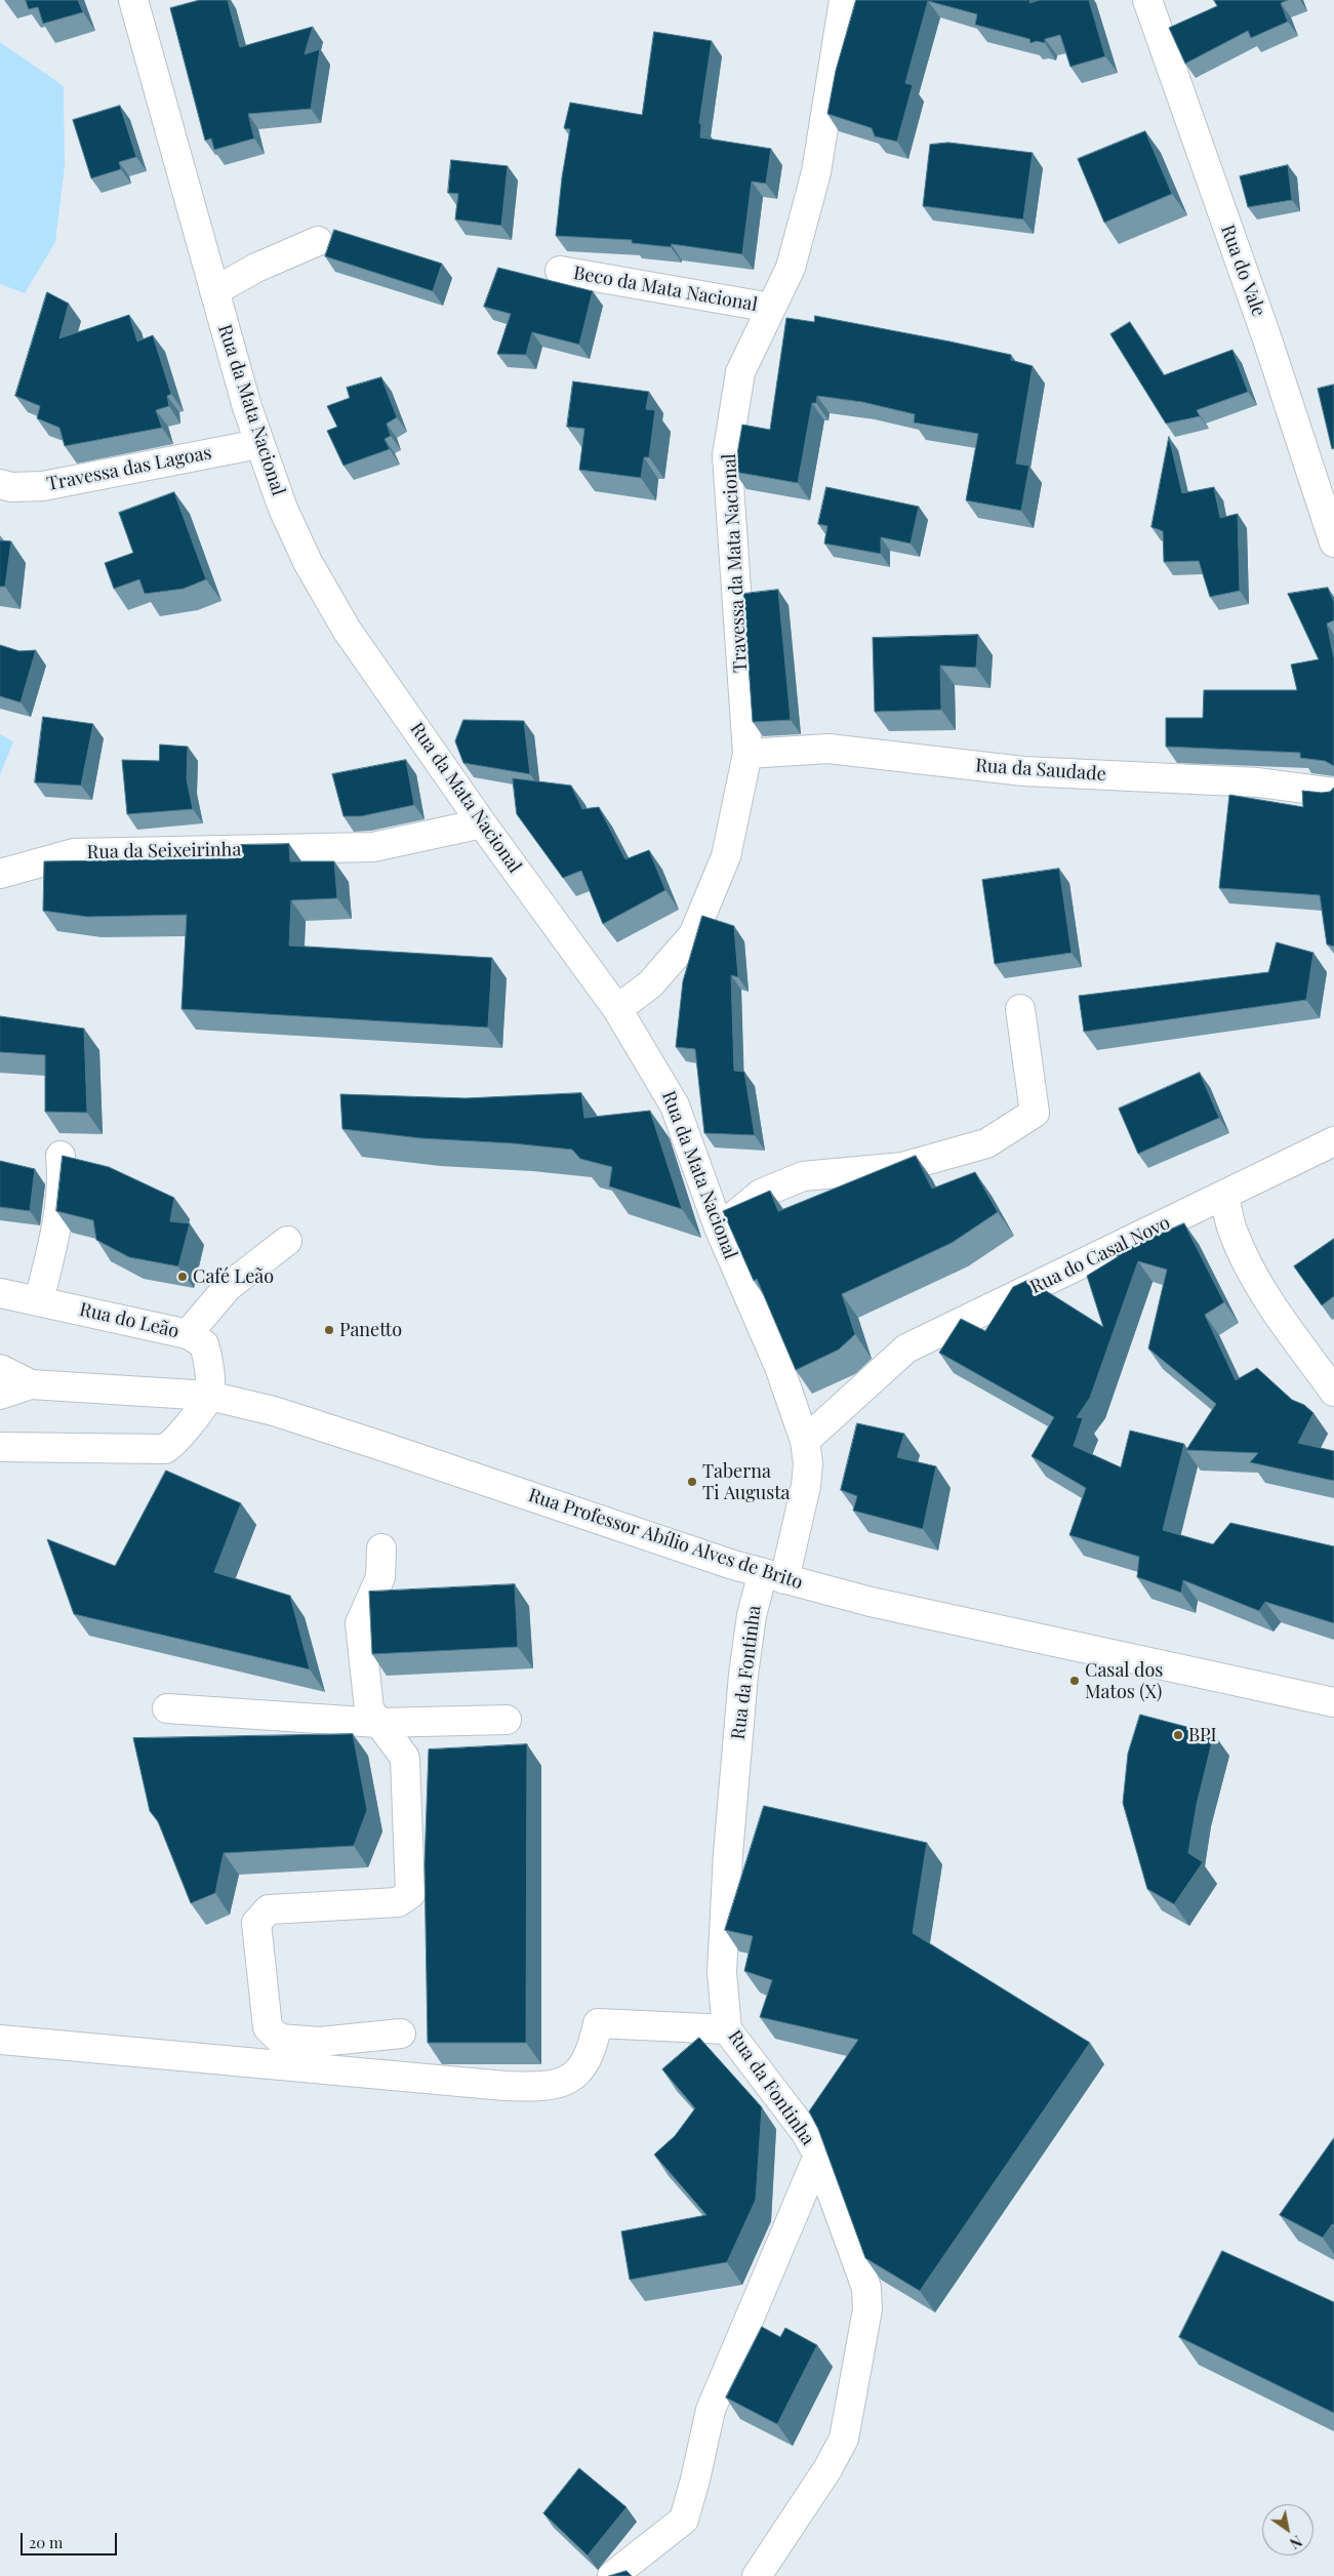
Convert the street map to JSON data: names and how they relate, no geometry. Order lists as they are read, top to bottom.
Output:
{
  "streets": {
    "street": [
      "Rua do Vale",
      "Beco da Mata Nacional",
      "Rua da Mata Nacional",
      "Travessa das Lagoas",
      "Travessa da Mata Nacional",
      "Rua da Saudade",
      "Rua da Seixeirinha",
      "Rua do Casal Novo",
      "Rua do Leão",
      "Rua Professor Abílio Alves de Brito",
      "Rua da Fontinha"
    ]
  },
  "crossings": [
    ["Beco da Mata Nacional", "Travessa da Mata Nacional"],
    ["Rua da Mata Nacional", "Travessa das Lagoas"],
    ["Rua da Mata Nacional", "Travessa da Mata Nacional"],
    ["Rua da Mata Nacional", "Rua da Seixeirinha"],
    ["Rua da Mata Nacional", "Rua do Casal Novo"],
    ["Rua da Mata Nacional", "Rua Professor Abílio Alves de Brito"],
    ["Rua da Mata Nacional", "Rua da Fontinha"],
    ["Travessa da Mata Nacional", "Rua da Saudade"],
    ["Rua do Leão", "Rua Professor Abílio Alves de Brito"],
    ["Rua Professor Abílio Alves de Brito", "Rua da Fontinha"]
  ],
  "places": [
    "Café Leão",
    "Panetto",
    "Taberna Ti Augusta",
    "Casal dos Matos (X)",
    "BPI"
  ],
  "scale_bar": "20 m",
  "north": "bottom right"
}
